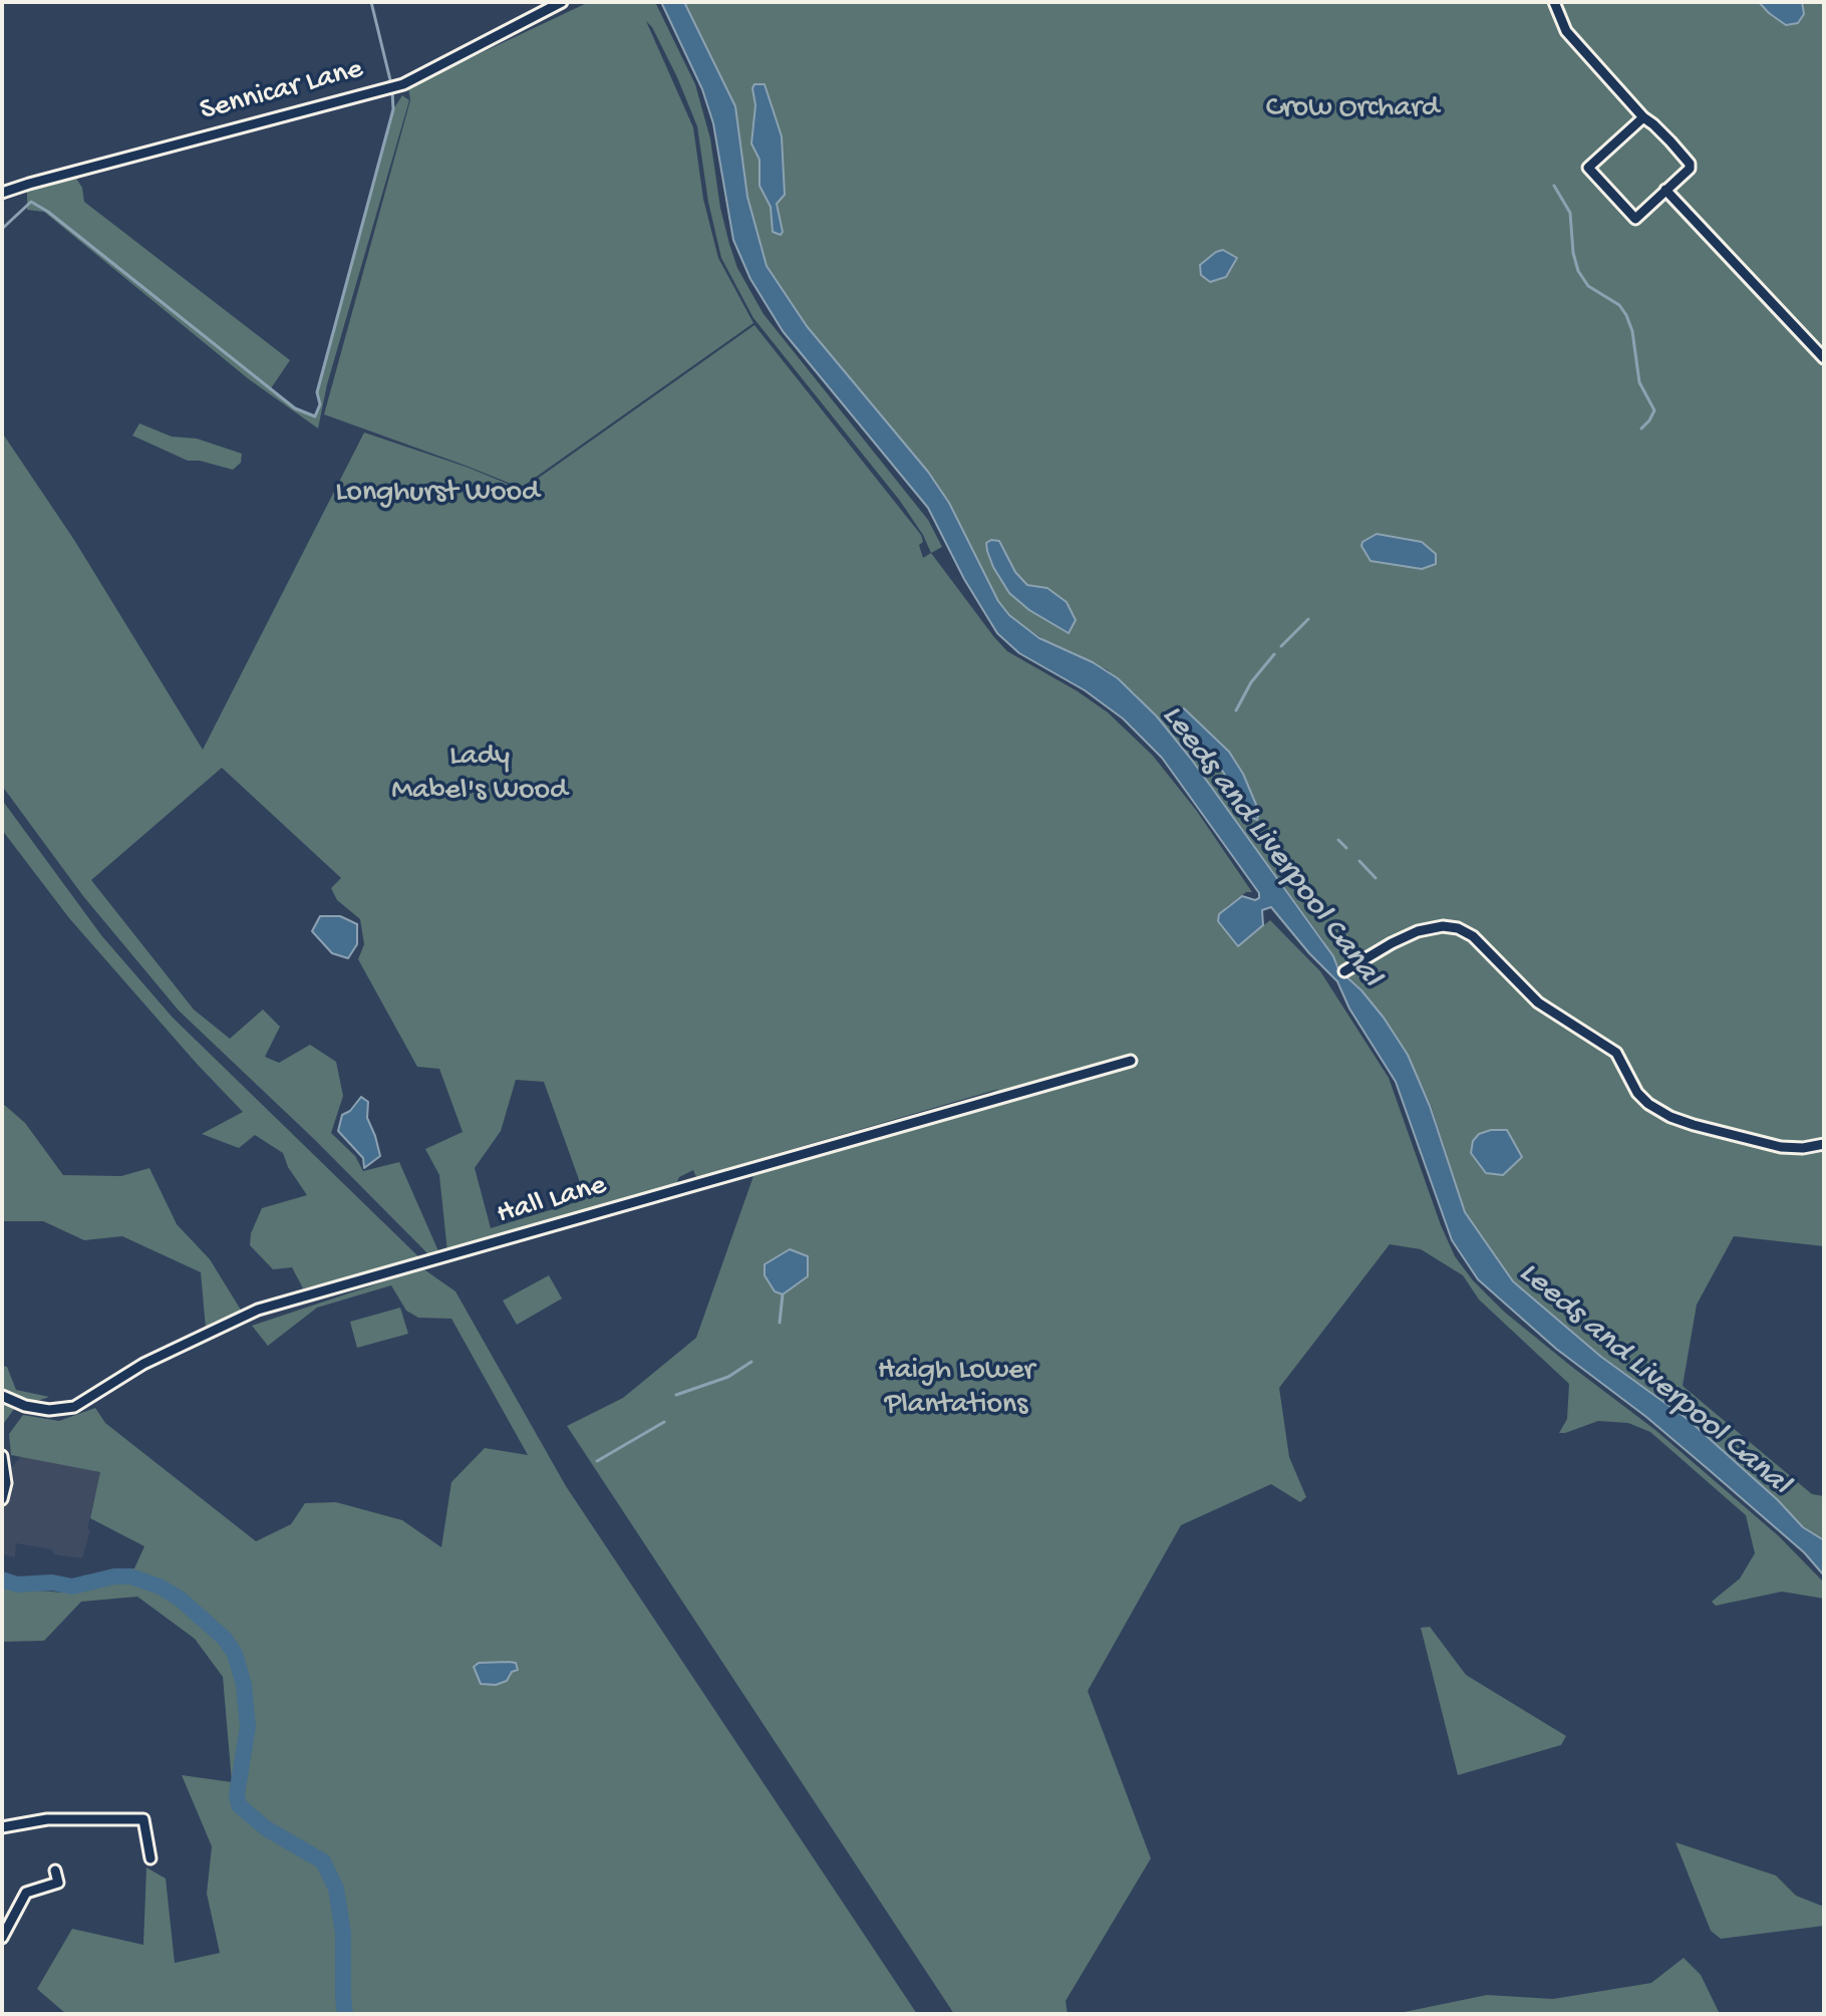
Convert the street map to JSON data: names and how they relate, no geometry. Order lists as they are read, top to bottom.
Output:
{
  "streets": {
    "street": ["Sennicar Lane", "Hall Lane"]
  },
  "water": ["Leeds and Liverpool Canal"],
  "parks": [
    "Crow Orchard",
    "Longhurst Wood",
    "Lady Mabel's Wood",
    "Haigh Lower Plantations"
  ]
}
